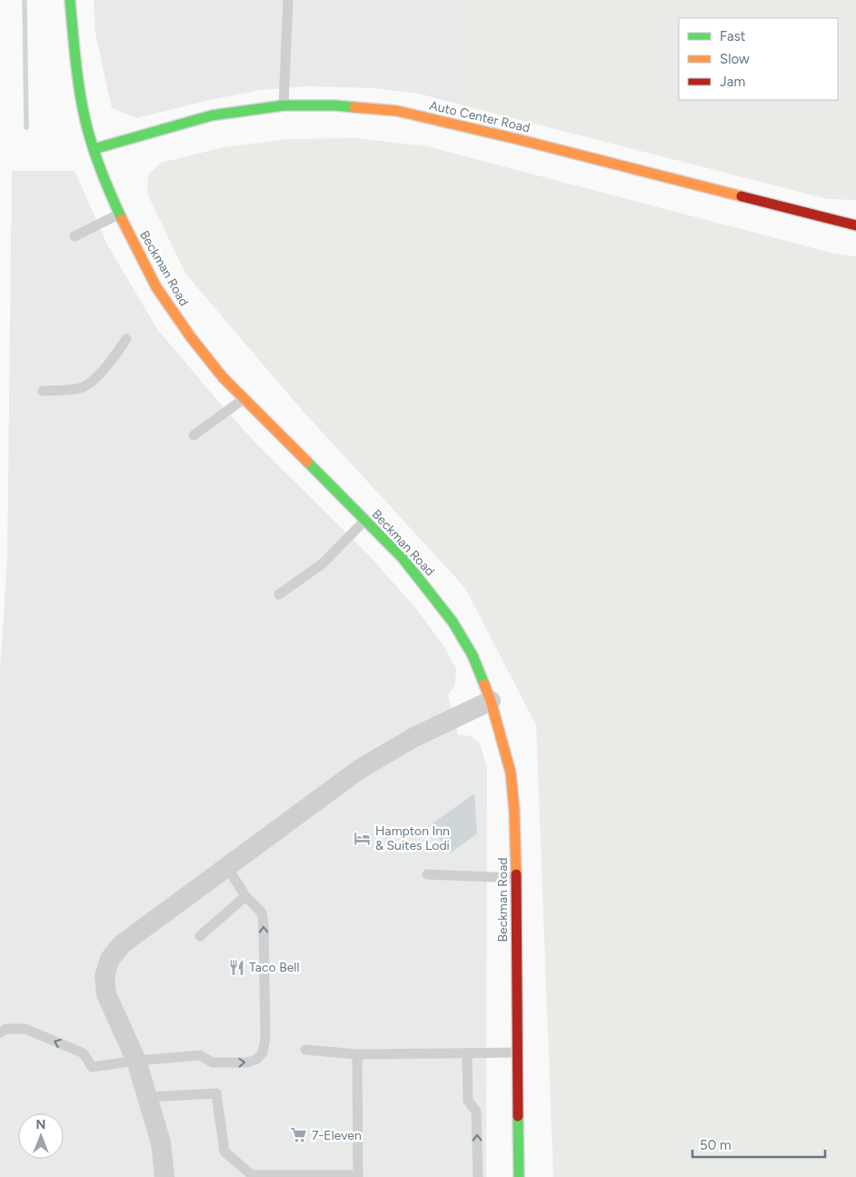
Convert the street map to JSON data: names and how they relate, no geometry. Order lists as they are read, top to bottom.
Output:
{
  "streets": {
    "street": ["Auto Center Road", "Beckman Road"]
  },
  "crossings": [
    ["Auto Center Road", "Beckman Road"]
  ],
  "places": {
    "hotel": ["Hampton Inn & Suites Lodi"],
    "restaurant": ["Taco Bell"],
    "supermarket": ["7-Eleven"]
  },
  "legend": ["Fast", "Slow", "Jam"],
  "scale_bar": "50 m",
  "north": "top"
}
